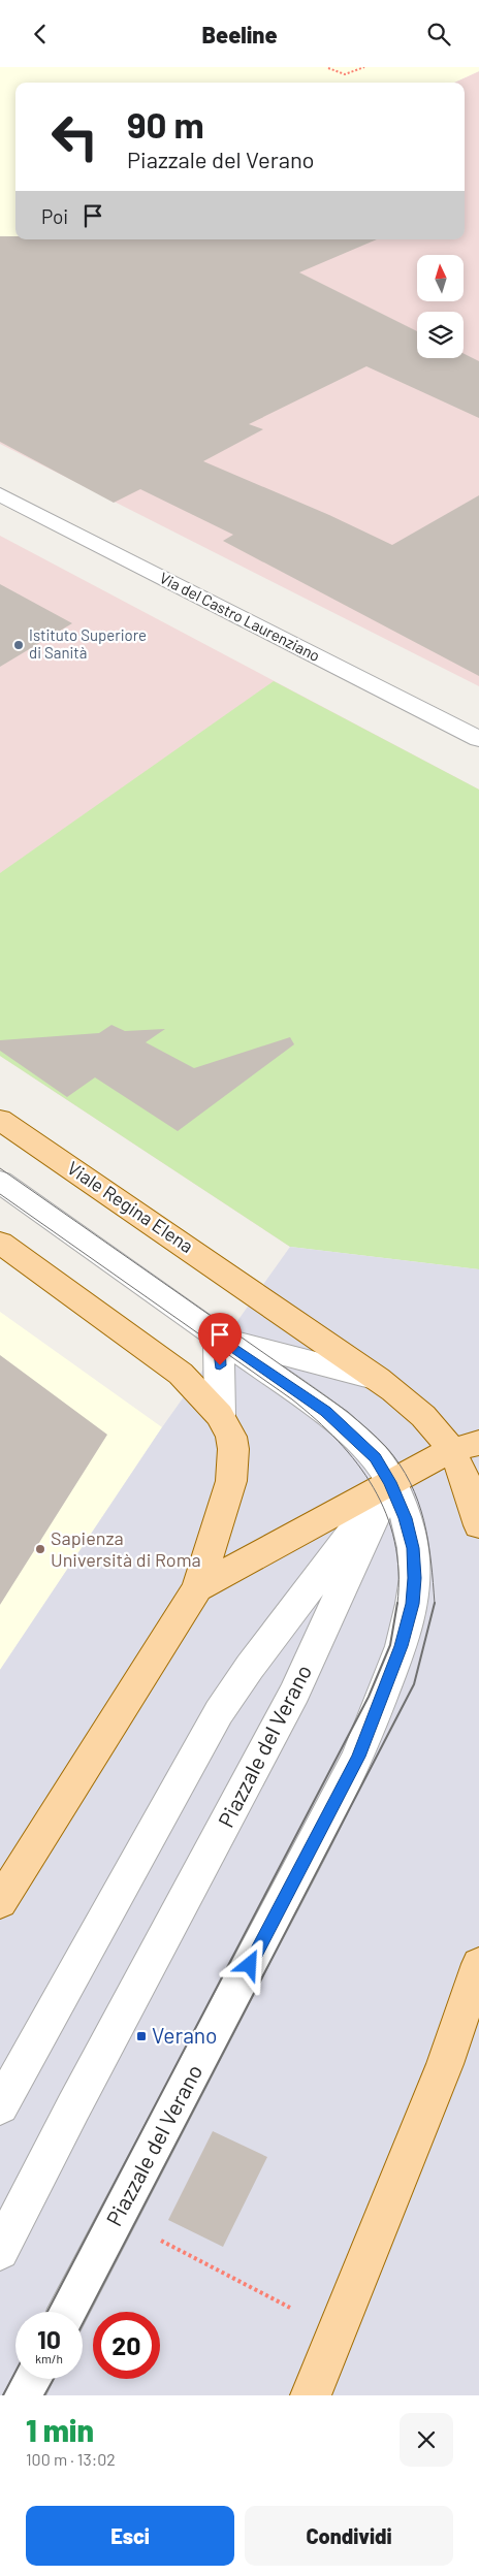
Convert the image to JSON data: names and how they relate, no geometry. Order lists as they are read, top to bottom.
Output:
{
  "streets": {
    "main road": ["Viale Regina Elena"],
    "street": ["Via del Castro Laurenziano", "Piazzale del Verano"]
  },
  "places": {
    "other": ["Istituto Superiore di Sanità", "Sapienza Università di Roma"],
    "transit": ["Verano"]
  },
  "north": "top",
  "page": {
    "header": "Beeline",
    "turn": ["90 m", "Piazzale del Verano"],
    "then": "Poi",
    "speed": "10 km/h",
    "limit": "20",
    "heading": ["1 min", "100 m · 13:02"],
    "buttons": ["Esci", "Condividi"]
  }
}
